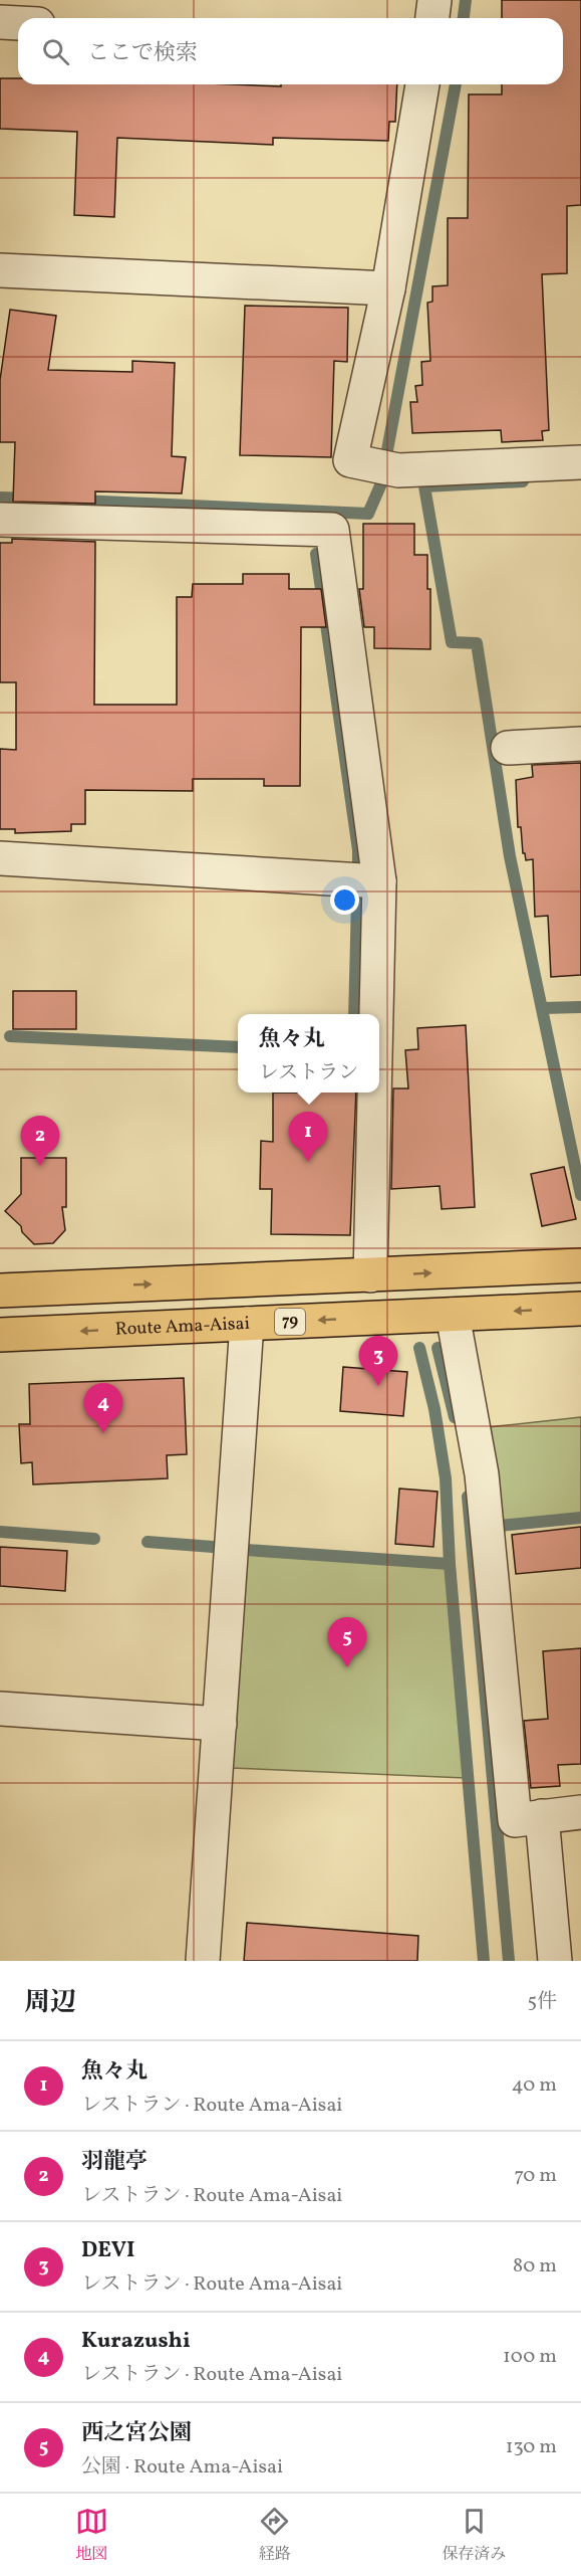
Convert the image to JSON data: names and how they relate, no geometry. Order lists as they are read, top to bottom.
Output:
{
  "streets": {
    "main road": ["79", "Route Ama-Aisai"]
  },
  "page": {
    "search": "ここで検索",
    "popup": ["魚々丸", "レストラン"],
    "pins": [
      "1",
      "2",
      "3",
      "4",
      "5"
    ],
    "heading": ["周辺", "5件"],
    "list": [
      {
        "mark": "1",
        "name": "魚々丸",
        "note": "レストラン · Route Ama-Aisai",
        "value": "40 m"
      },
      {
        "mark": "2",
        "name": "羽龍亭",
        "note": "レストラン · Route Ama-Aisai",
        "value": "70 m"
      },
      {
        "mark": "3",
        "name": "DEVI",
        "note": "レストラン · Route Ama-Aisai",
        "value": "80 m"
      },
      {
        "mark": "4",
        "name": "Kurazushi",
        "note": "レストラン · Route Ama-Aisai",
        "value": "100 m"
      },
      {
        "mark": "5",
        "name": "西之宮公園",
        "note": "公園 · Route Ama-Aisai",
        "value": "130 m"
      }
    ],
    "nav": ["地図", "経路", "保存済み"]
  }
}
